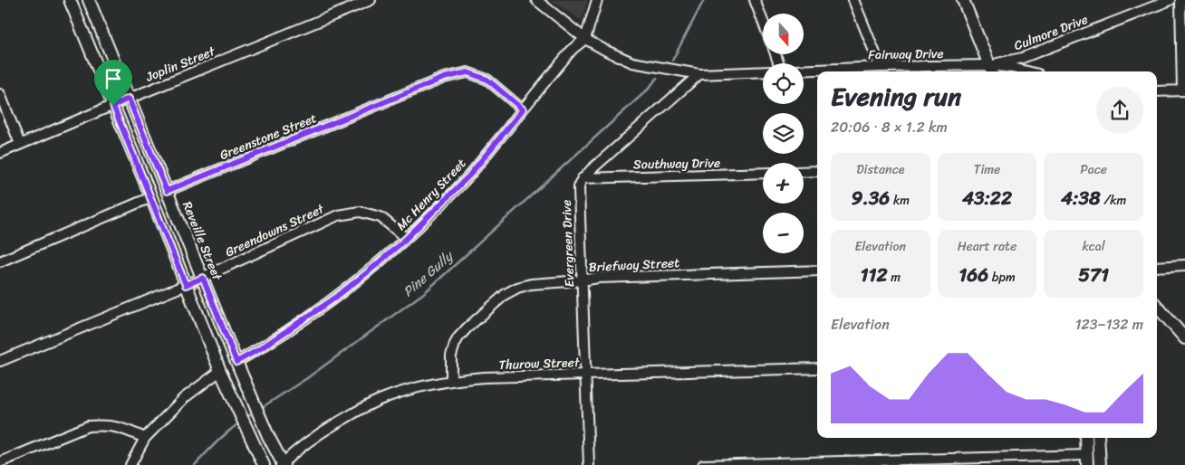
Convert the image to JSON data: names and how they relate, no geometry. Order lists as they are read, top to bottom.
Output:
{
  "streets": {
    "main road": ["Reveille Street"],
    "street": [
      "Culmore Drive",
      "Fairway Drive",
      "Joplin Street",
      "Greenstone Street",
      "Southway Drive",
      "Mc Henry Street",
      "Greendowns Street",
      "Evergreen Drive",
      "Briefway Street",
      "Thurow Street"
    ]
  },
  "crossings": [
    ["Culmore Drive", "Fairway Drive"],
    ["Fairway Drive", "Mc Henry Street"],
    ["Joplin Street", "Reveille Street"],
    ["Greenstone Street", "Mc Henry Street"],
    ["Greenstone Street", "Reveille Street"],
    ["Southway Drive", "Evergreen Drive"],
    ["Mc Henry Street", "Greendowns Street"],
    ["Mc Henry Street", "Reveille Street"],
    ["Greendowns Street", "Reveille Street"],
    ["Reveille Street", "Thurow Street"],
    ["Evergreen Drive", "Briefway Street"],
    ["Evergreen Drive", "Thurow Street"],
    ["Briefway Street", "Thurow Street"]
  ],
  "water": ["Pine Gully"],
  "north": "bottom",
  "page": {
    "map_buttons": ["+", "−"],
    "heading": ["Evening run", "20:06 · 8 × 1.2 km"],
    "stats": [
      ["Distance", "9.36 km"],
      ["Time", "43:22"],
      ["Pace", "4:38 /km"],
      ["Elevation", "112 m"],
      ["Heart rate", "166 bpm"],
      ["kcal", "571"]
    ],
    "chart": ["Elevation", "123–132 m"]
  }
}
